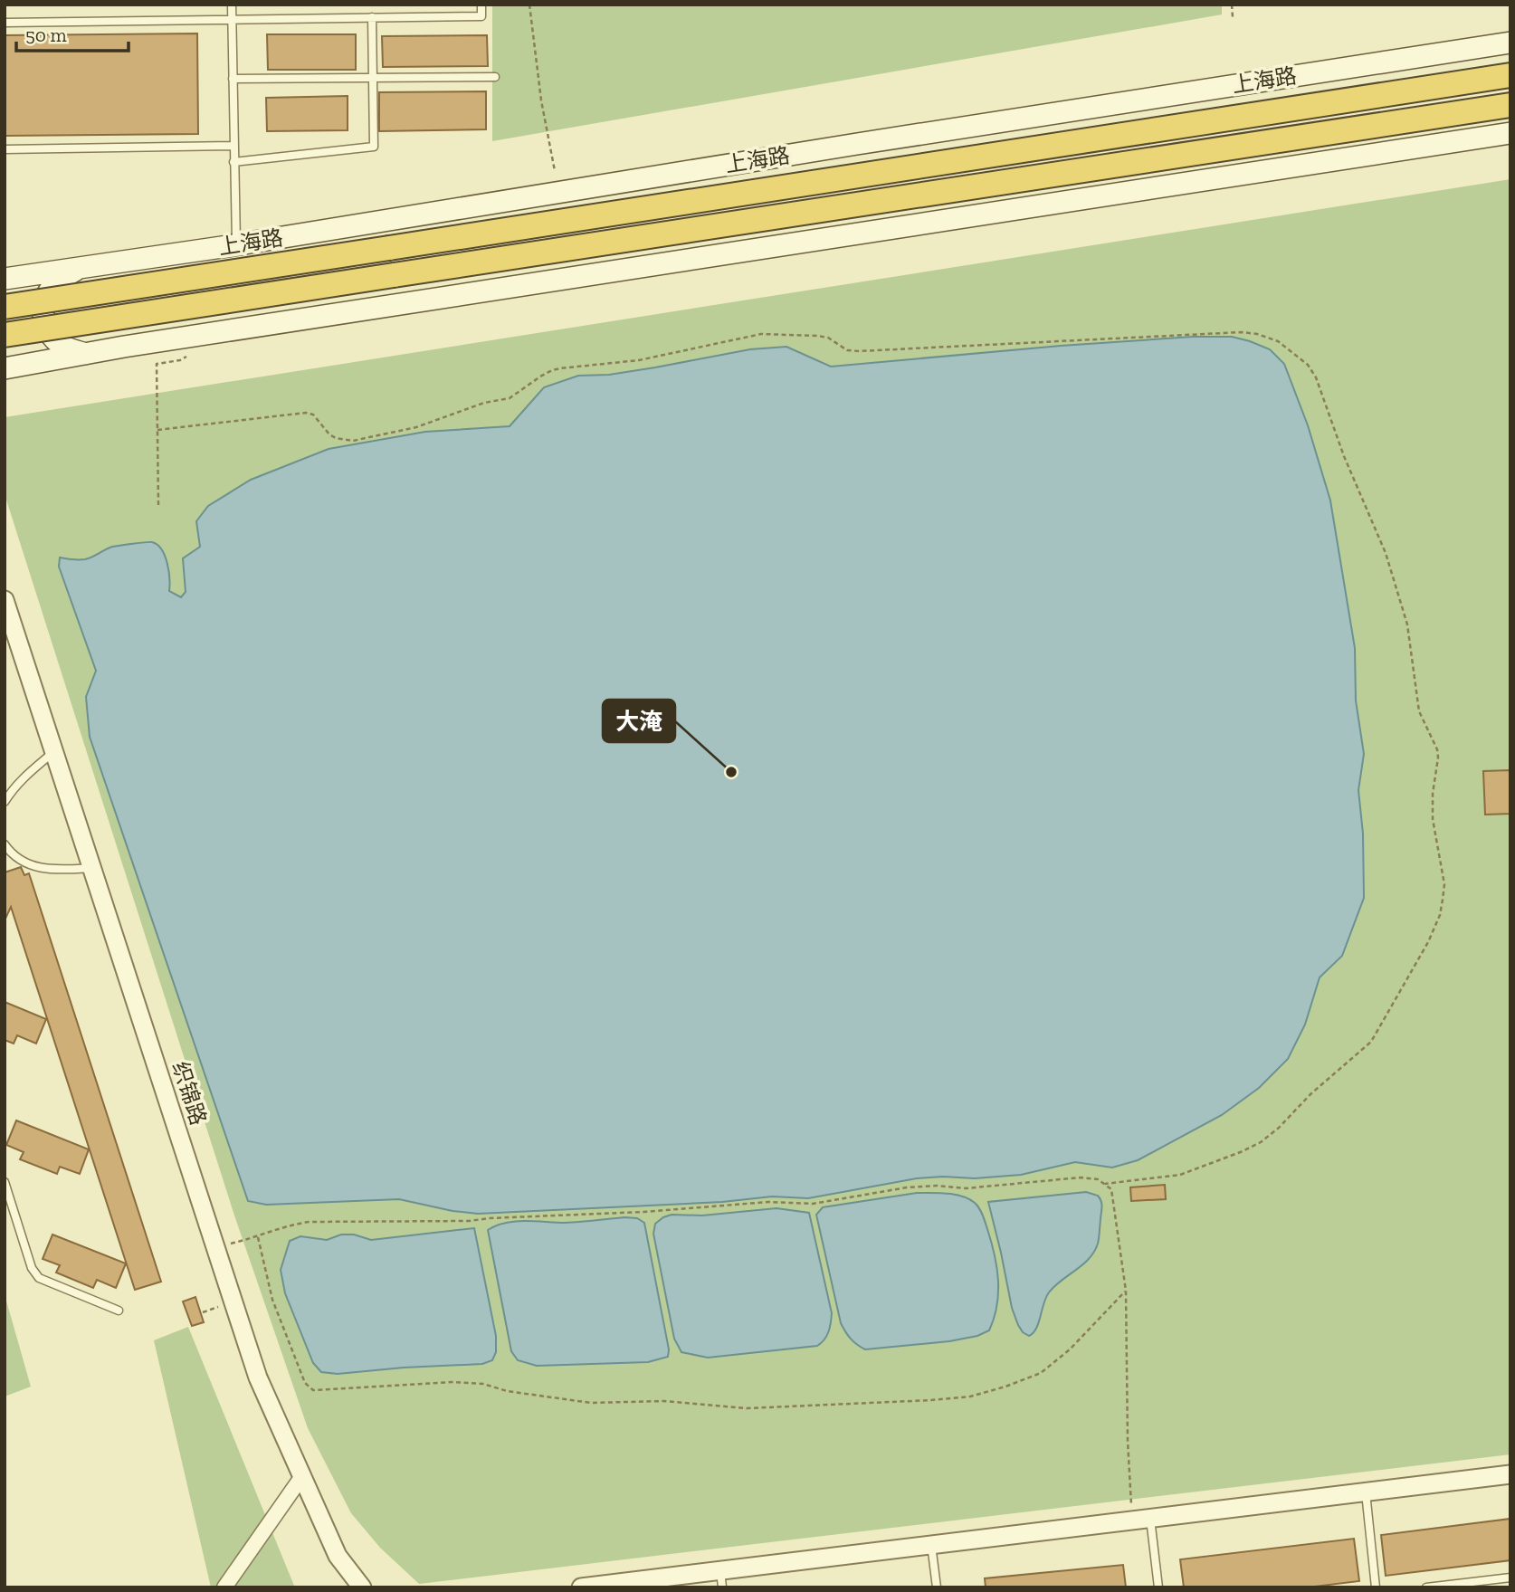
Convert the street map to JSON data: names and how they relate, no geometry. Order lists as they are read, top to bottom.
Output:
{
  "streets": {
    "highway": ["上海路"],
    "street": ["织锦路"]
  },
  "places": ["大淹"],
  "scale_bar": "50 m"
}
